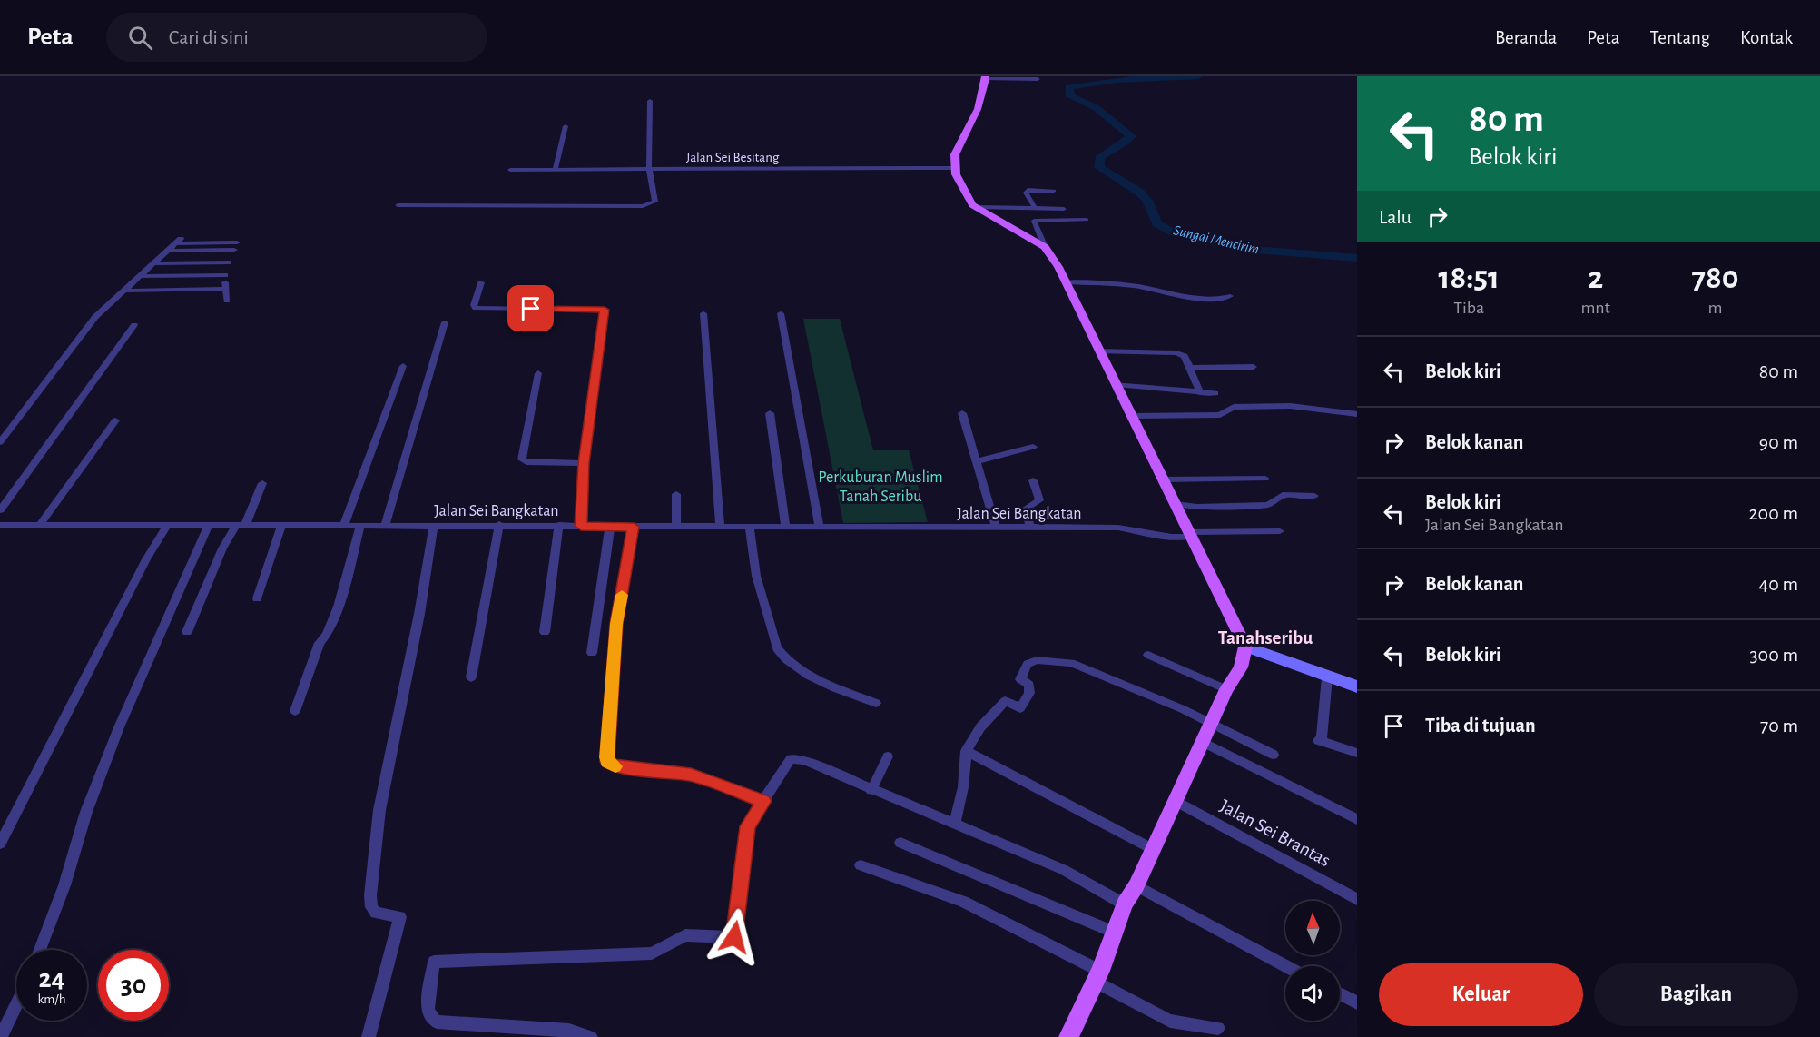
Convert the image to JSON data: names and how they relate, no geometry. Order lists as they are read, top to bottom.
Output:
{
  "streets": {
    "street": ["Jalan Sei Besitang", "Jalan Sei Bangkatan", "Jalan Sei Brantas"]
  },
  "districts": ["Tanahseribu"],
  "water": ["Sungai Mencirim"],
  "parks": ["Perkuburan Muslim Tanah Seribu"],
  "north": "top",
  "page": {
    "header": "Peta",
    "search": "Cari di sini",
    "nav": [
      "Beranda",
      "Peta",
      "Tentang",
      "Kontak"
    ],
    "turn": ["80 m", "Belok kiri"],
    "then": "Lalu",
    "eta": [
      "18:51",
      "Tiba",
      "2",
      "mnt",
      "780",
      "m"
    ],
    "list": [
      {
        "name": "Belok kiri",
        "value": "80 m"
      },
      {
        "name": "Belok kanan",
        "value": "90 m"
      },
      {
        "name": "Belok kiri",
        "note": "Jalan Sei Bangkatan",
        "value": "200 m"
      },
      {
        "name": "Belok kanan",
        "value": "40 m"
      },
      {
        "name": "Belok kiri",
        "value": "300 m"
      },
      {
        "name": "Tiba di tujuan",
        "value": "70 m"
      }
    ],
    "speed": "24 km/h",
    "limit": "30",
    "buttons": ["Keluar", "Bagikan"]
  }
}
